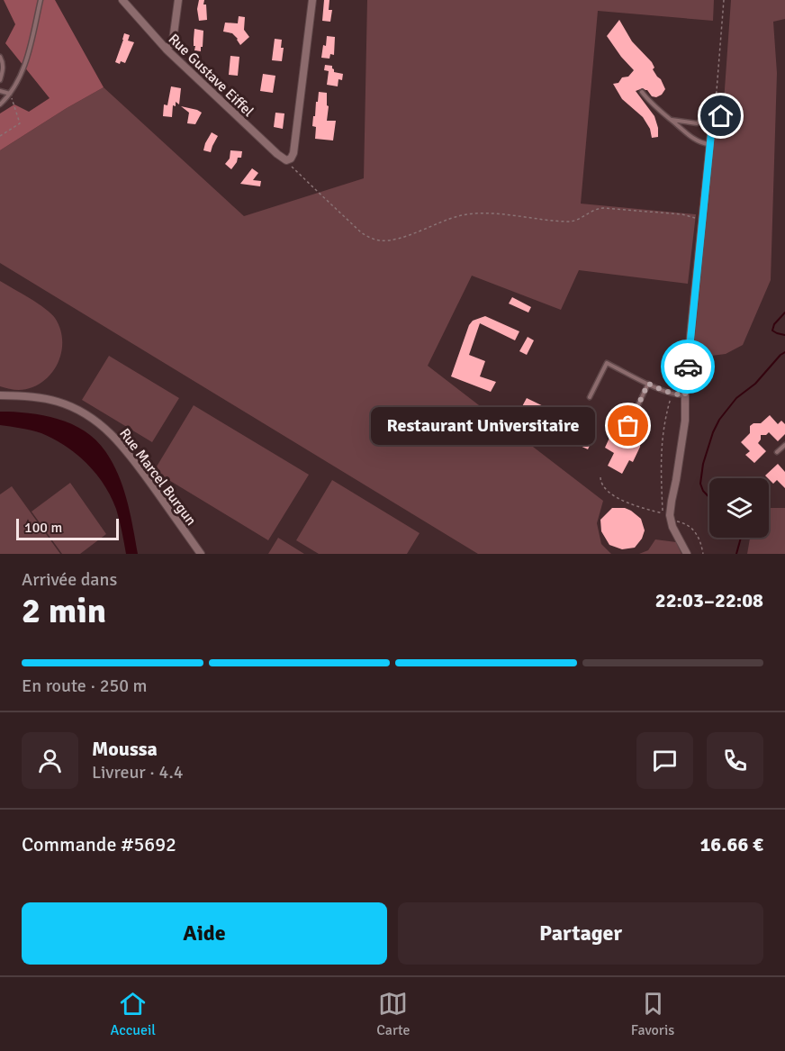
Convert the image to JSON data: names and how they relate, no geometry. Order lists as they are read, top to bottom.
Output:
{
  "streets": {
    "street": ["Rue Gustave Eiffel", "Rue Marcel Burgun"]
  },
  "places": ["Restaurant Universitaire"],
  "scale_bar": "100 m",
  "page": {
    "bubble": "Restaurant Universitaire",
    "scale": "100 m",
    "heading": ["2 min", "Arrivée dans", "22:03–22:08"],
    "panel": [
      "Moussa",
      "Livreur · 4.4",
      "Commande #5692",
      "16.66 €"
    ],
    "bar": "En route · 250 m",
    "buttons": ["Aide", "Partager"],
    "tabs": ["Accueil", "Carte", "Favoris"]
  }
}
